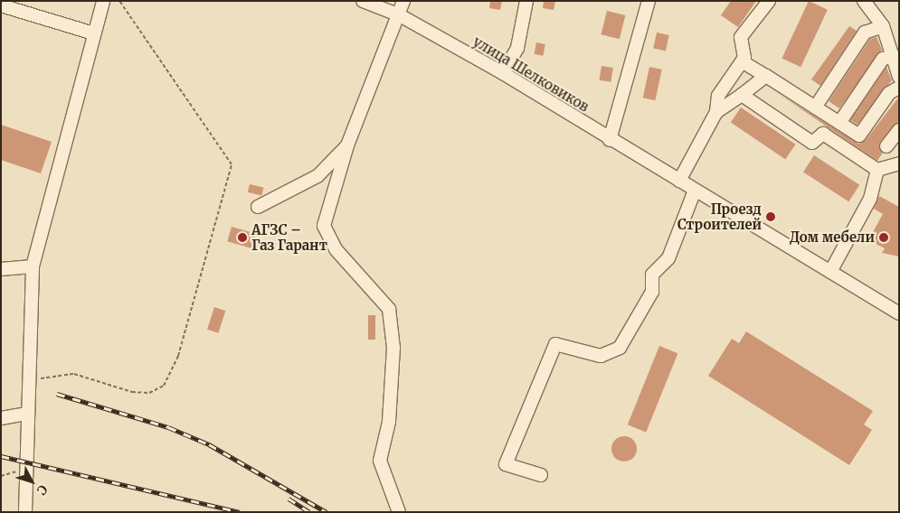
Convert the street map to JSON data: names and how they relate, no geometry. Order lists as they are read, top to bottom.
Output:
{
  "streets": {
    "street": ["улица Шелковиков"]
  },
  "places": ["Проезд Строителей", "АГЗС – Газ Гарант", "Дом мебели"],
  "north": "bottom right"
}
